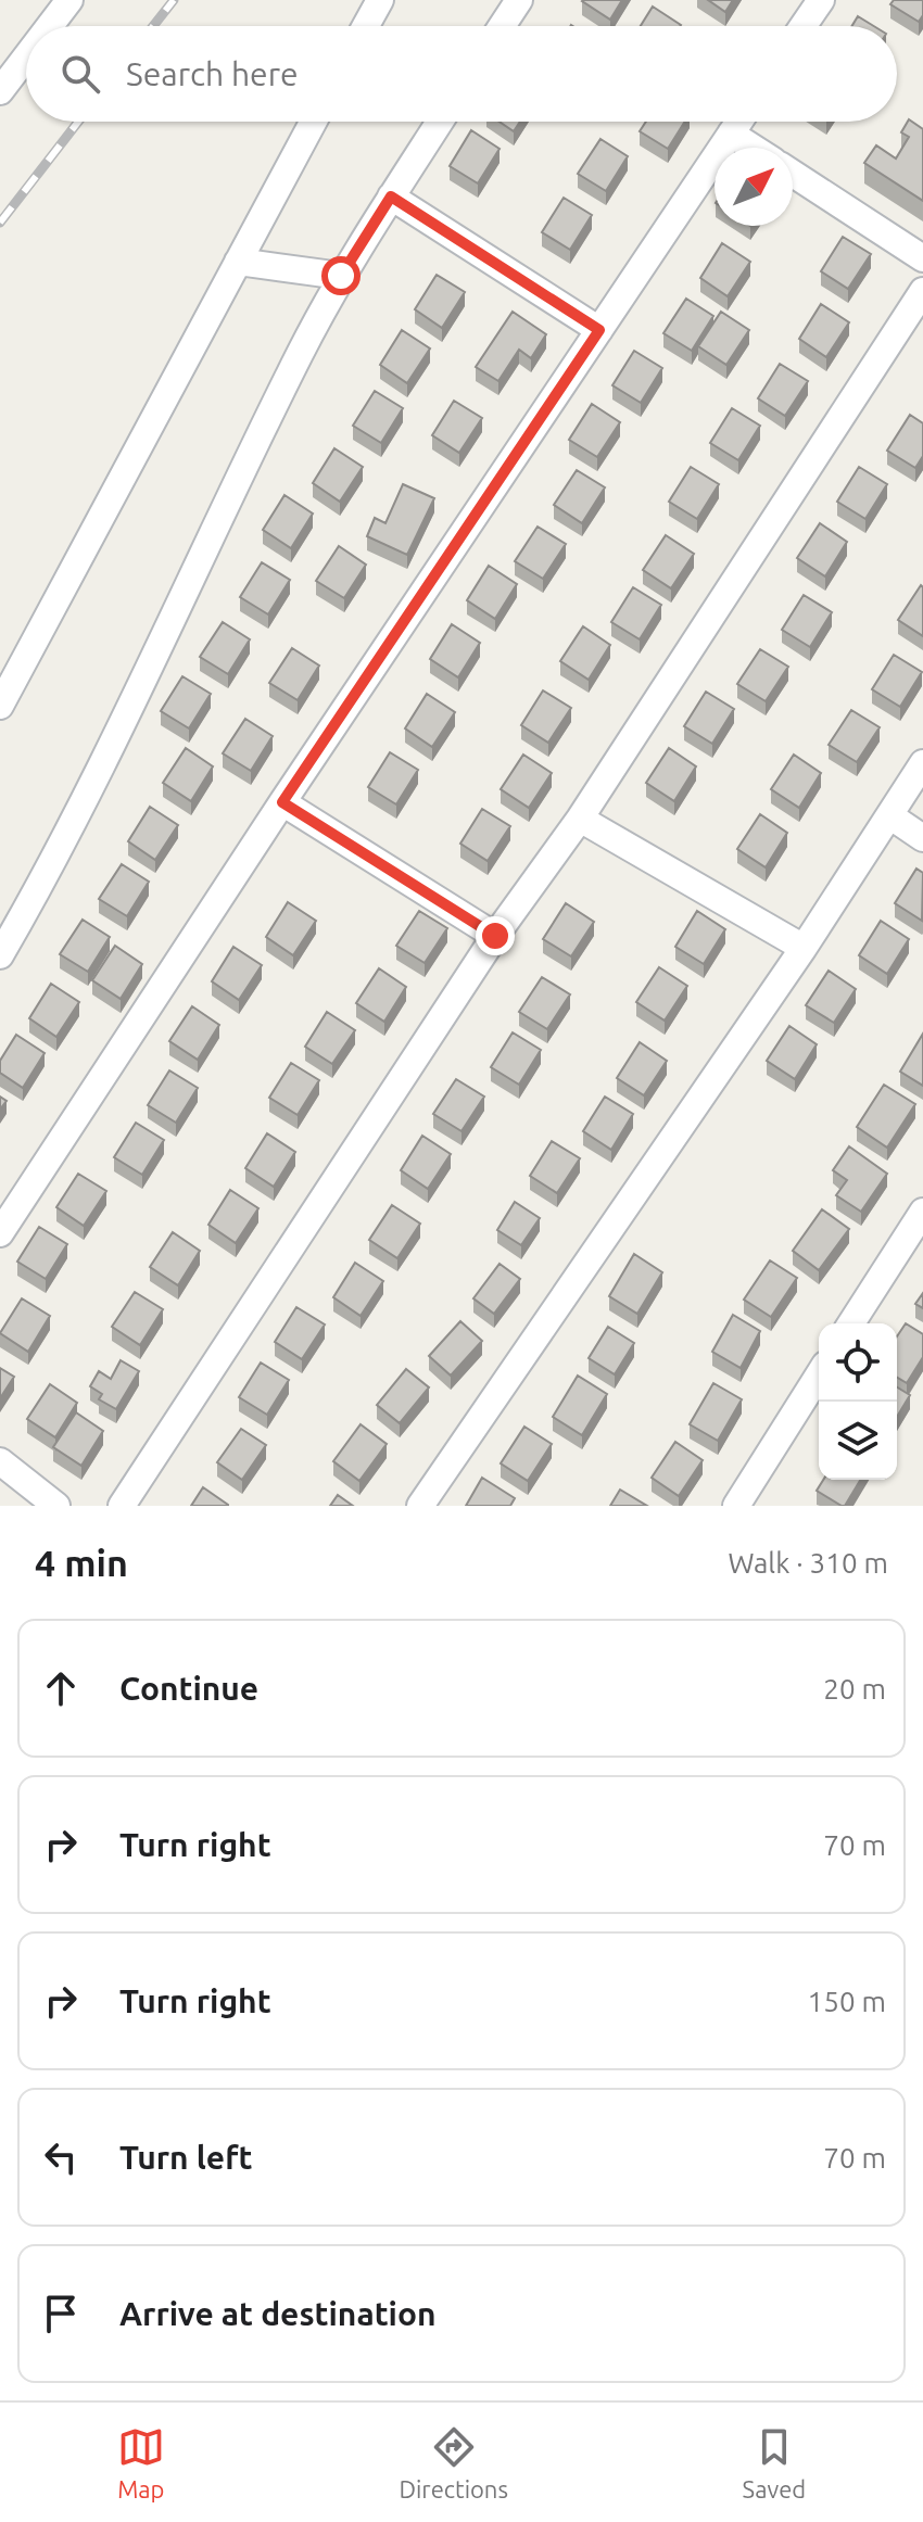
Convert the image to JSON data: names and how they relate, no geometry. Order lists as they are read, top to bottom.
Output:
{
  "north": "top right",
  "page": {
    "search": "Search here",
    "heading": ["4 min", "Walk · 310 m"],
    "list": [
      ["Continue", "20 m"],
      ["Turn right", "70 m"],
      ["Turn right", "150 m"],
      ["Turn left", "70 m"],
      "Arrive at destination"
    ],
    "nav": ["Map", "Directions", "Saved"]
  }
}
